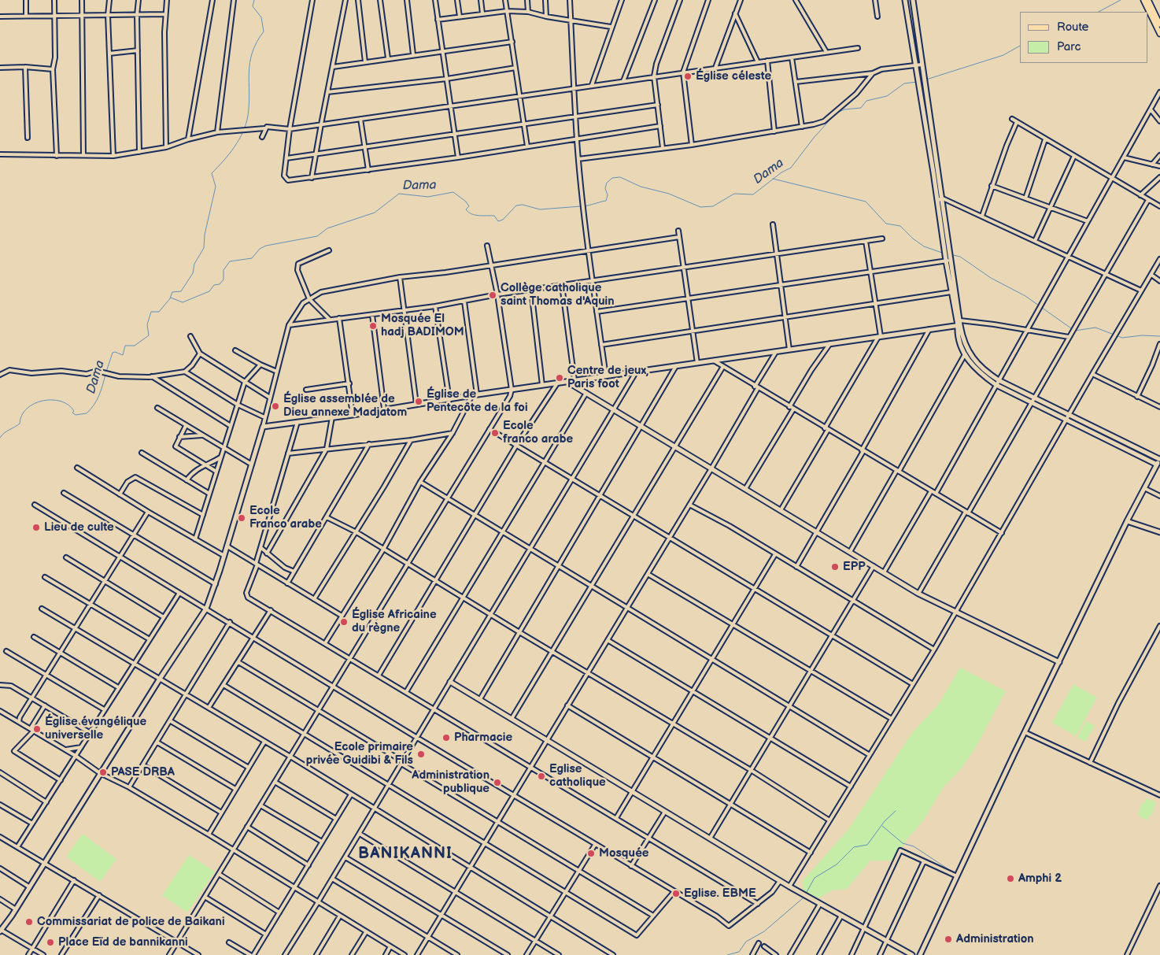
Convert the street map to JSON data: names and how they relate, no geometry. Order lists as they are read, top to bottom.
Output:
{
  "districts": ["BANIKANNI"],
  "water": ["Dama"],
  "places": [
    "Église céleste",
    "Collège catholique saint Thomas d'Aquin",
    "Mosquée El hadj BADIMOM",
    "Centre de jeux, Paris foot",
    "Église de Pentecôte de la foi",
    "Église assemblée de Dieu annexe Madjatom",
    "Ecole franco arabe",
    "Ecole Franco arabe",
    "Lieu de culte",
    "EPP",
    "Église Africaine du règne",
    "Église évangélique universelle",
    "Pharmacie",
    "Ecole primaire privée Guidibi & Fils",
    "PASE DRBA",
    "Eglise catholique",
    "Administration publique",
    "Mosquée",
    "Amphi 2",
    "Eglise. EBME",
    "Commissariat de police de Baikani",
    "Administration",
    "Place Eïd de bannikanni"
  ],
  "legend": ["Route", "Parc"]
}
